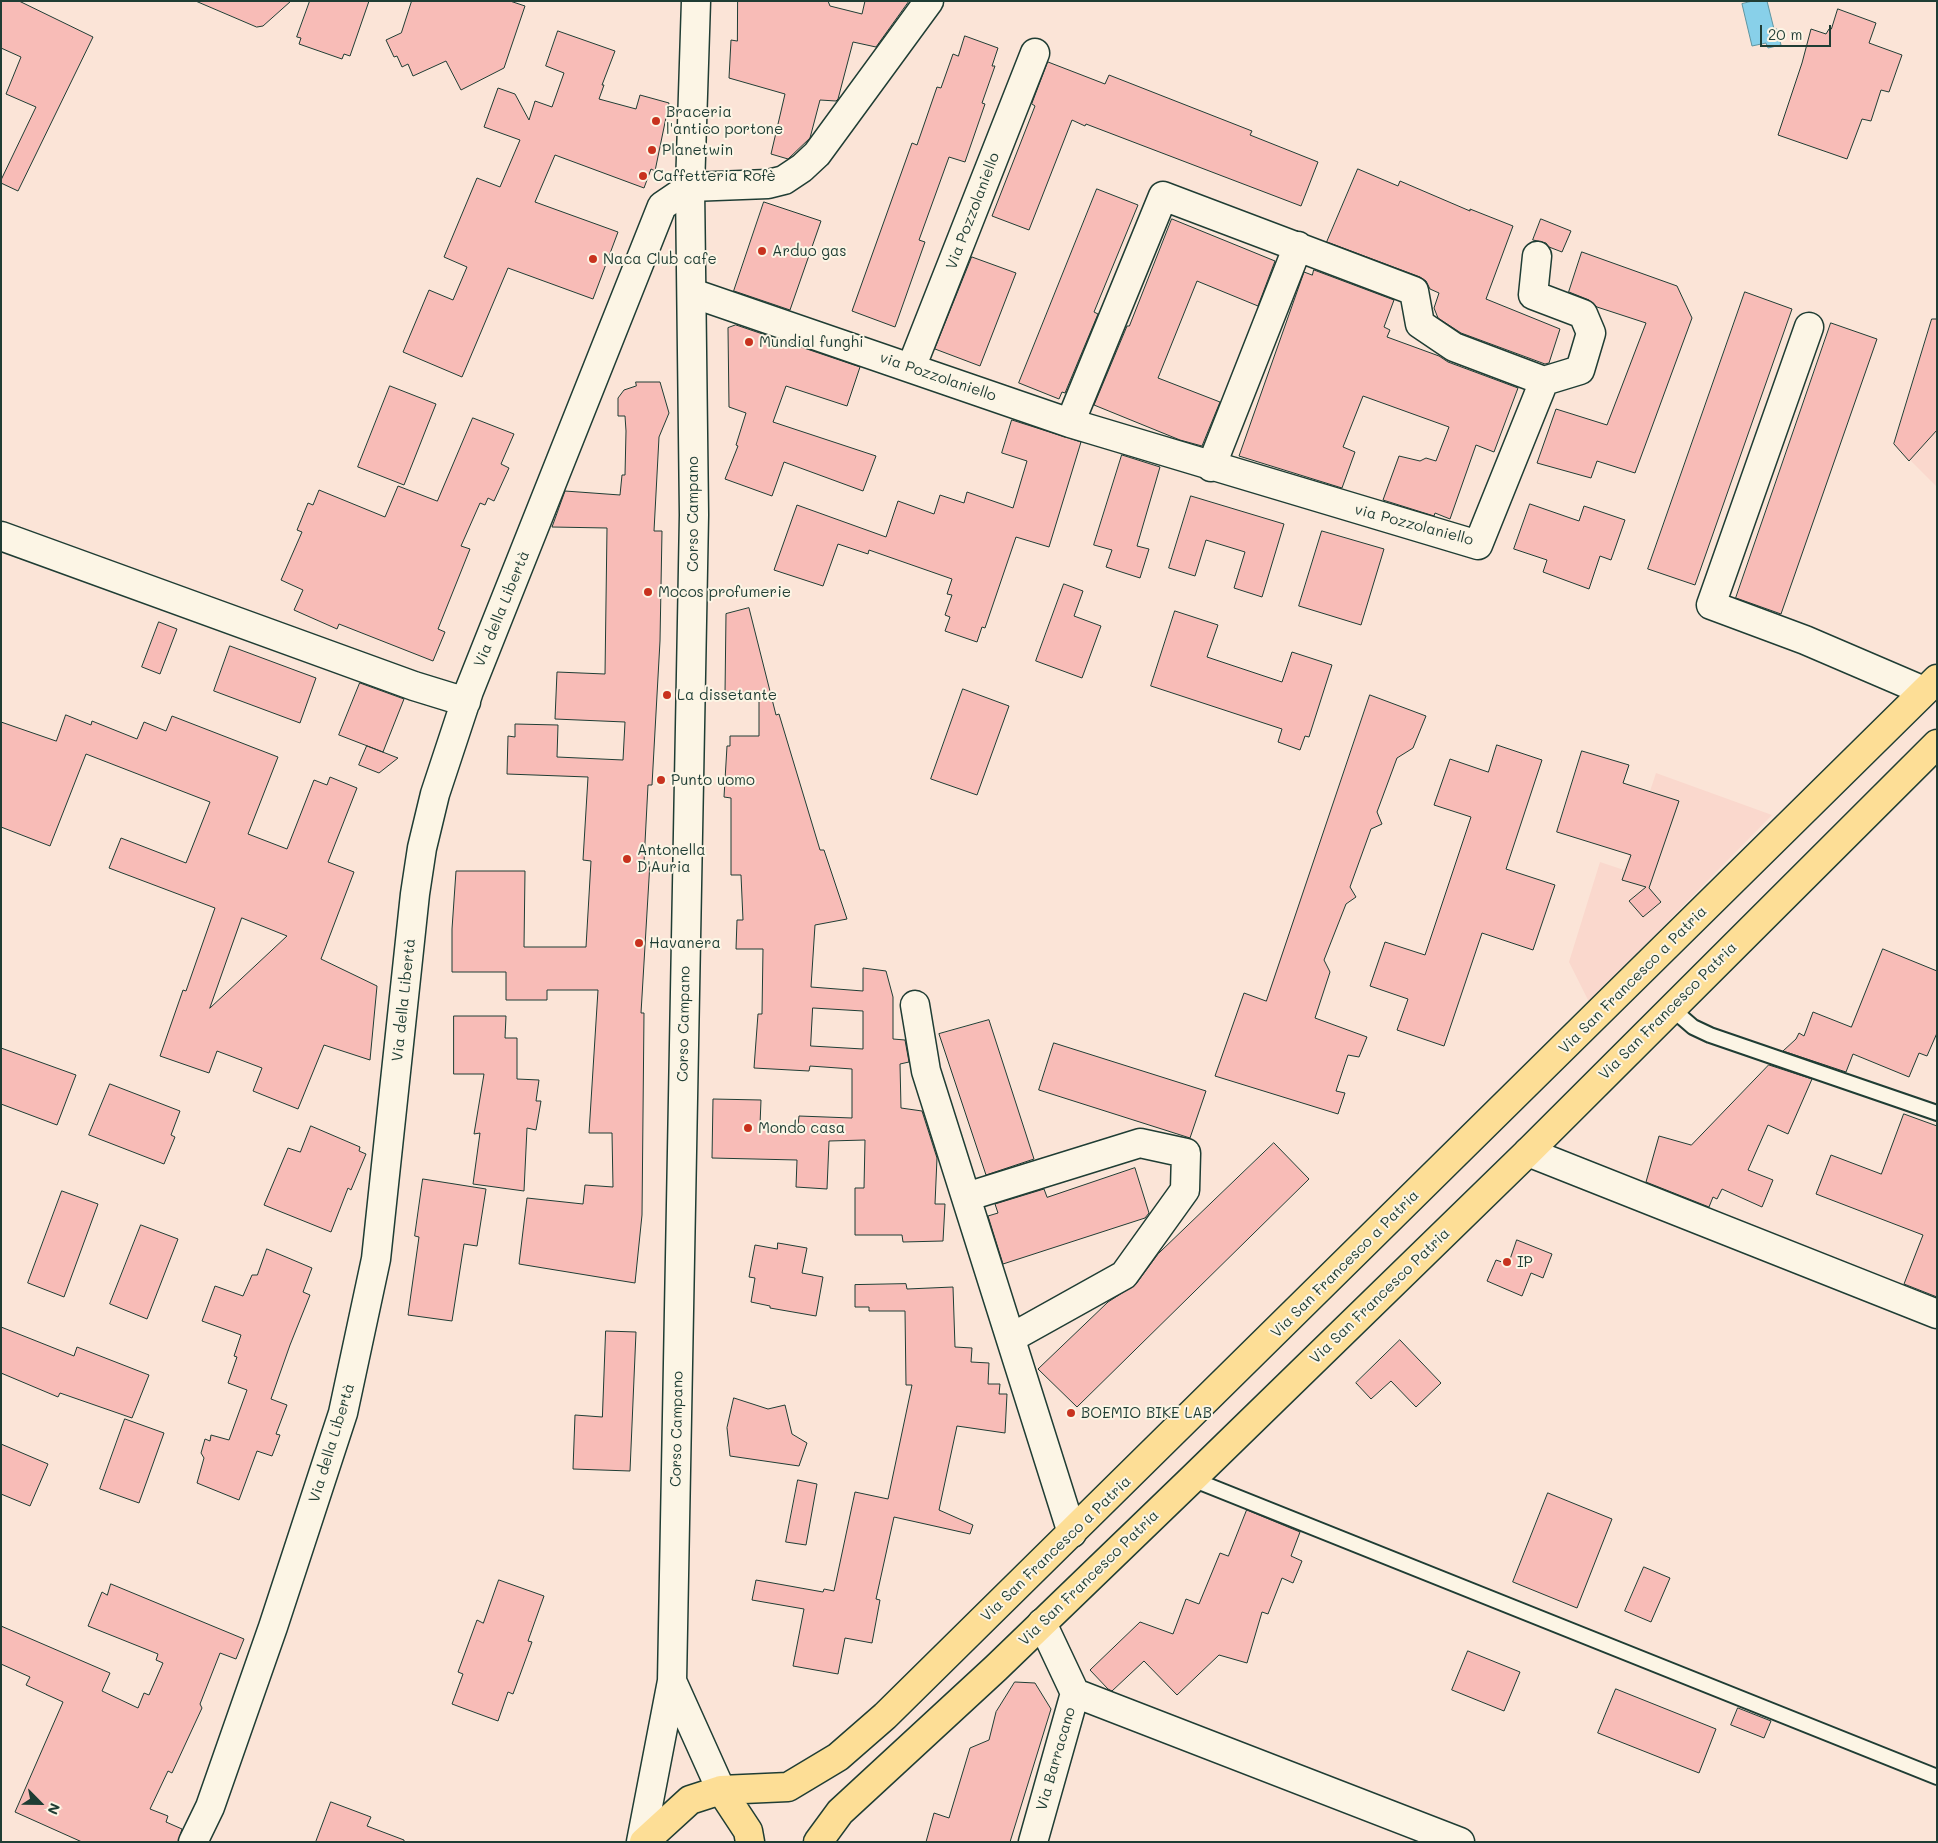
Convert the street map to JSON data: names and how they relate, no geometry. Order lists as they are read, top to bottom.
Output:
{
  "streets": {
    "main road": ["Via San Francesco a Patria", "Via San Francesco Patria"],
    "street": [
      "Via Pozzolaniello",
      "via Pozzolaniello",
      "Corso Campano",
      "Via della Libertà",
      "Via Barracano"
    ]
  },
  "crossings": [
    ["Via Pozzolaniello", "via Pozzolaniello"],
    ["via Pozzolaniello", "Corso Campano"],
    ["Corso Campano", "Via della Libertà"],
    ["Corso Campano", "Via San Francesco a Patria"],
    ["Via San Francesco Patria", "Via Barracano"]
  ],
  "places": [
    "Braceria l'antico portone",
    "Planetwin",
    "Caffetteria Rofè",
    "Arduo gas",
    "Naca Club cafe",
    "Mundial funghi",
    "Mocos profumerie",
    "La dissetante",
    "Punto uomo",
    "Antonella D'Auria",
    "Havanera",
    "Mondo casa",
    "IP",
    "BOEMIO BIKE LAB"
  ],
  "scale_bar": "20 m",
  "north": "bottom right"
}
